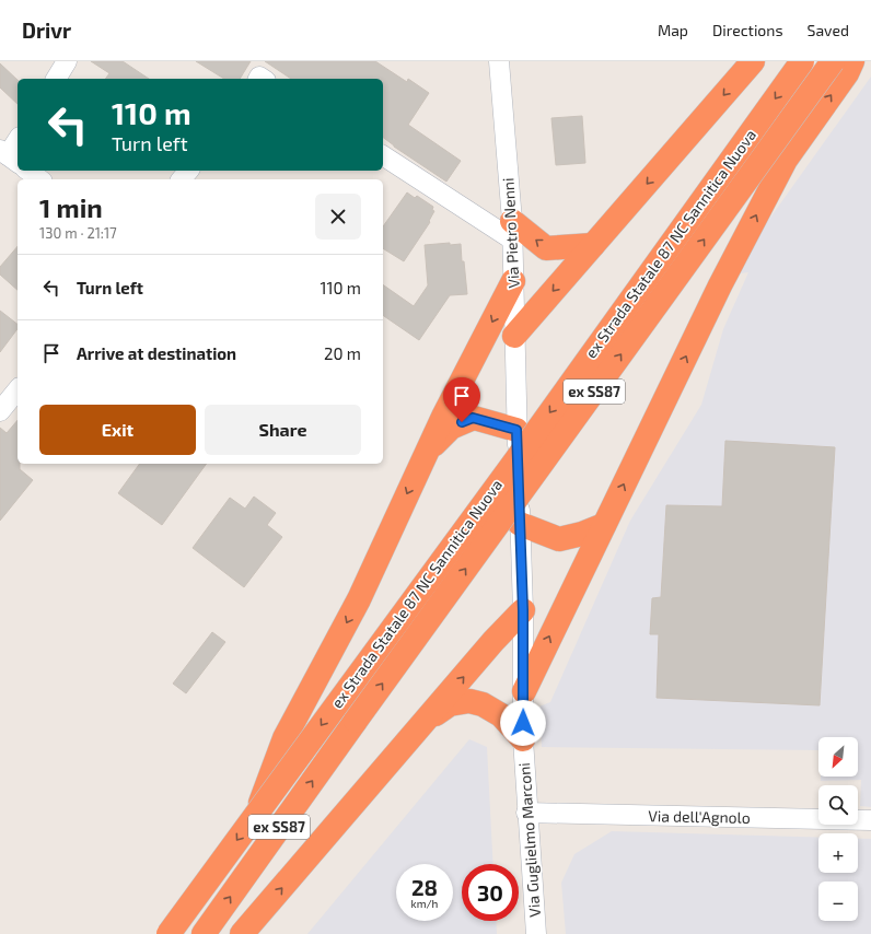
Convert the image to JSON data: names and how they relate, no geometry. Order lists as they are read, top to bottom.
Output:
{
  "streets": {
    "highway": ["ex Strada Statale 87 NC Sannitica Nuova", "ex SS87"],
    "street": ["Via Pietro Nenni", "Via dell'Agnolo", "Via Guglielmo Marconi"]
  },
  "crossings": [
    ["Via Pietro Nenni", "Via Guglielmo Marconi"],
    ["Via dell'Agnolo", "Via Guglielmo Marconi"]
  ],
  "north": "bottom left",
  "page": {
    "header": "Drivr",
    "nav": ["Map", "Directions", "Saved"],
    "turn": ["110 m", "Turn left"],
    "heading": ["1 min", "130 m · 21:17"],
    "list": [
      {
        "name": "Turn left",
        "value": "110 m"
      },
      {
        "name": "Arrive at destination",
        "value": "20 m"
      }
    ],
    "buttons": ["Exit", "Share"],
    "map_buttons": ["+", "−"],
    "speed": "28 km/h",
    "limit": "30"
  }
}
